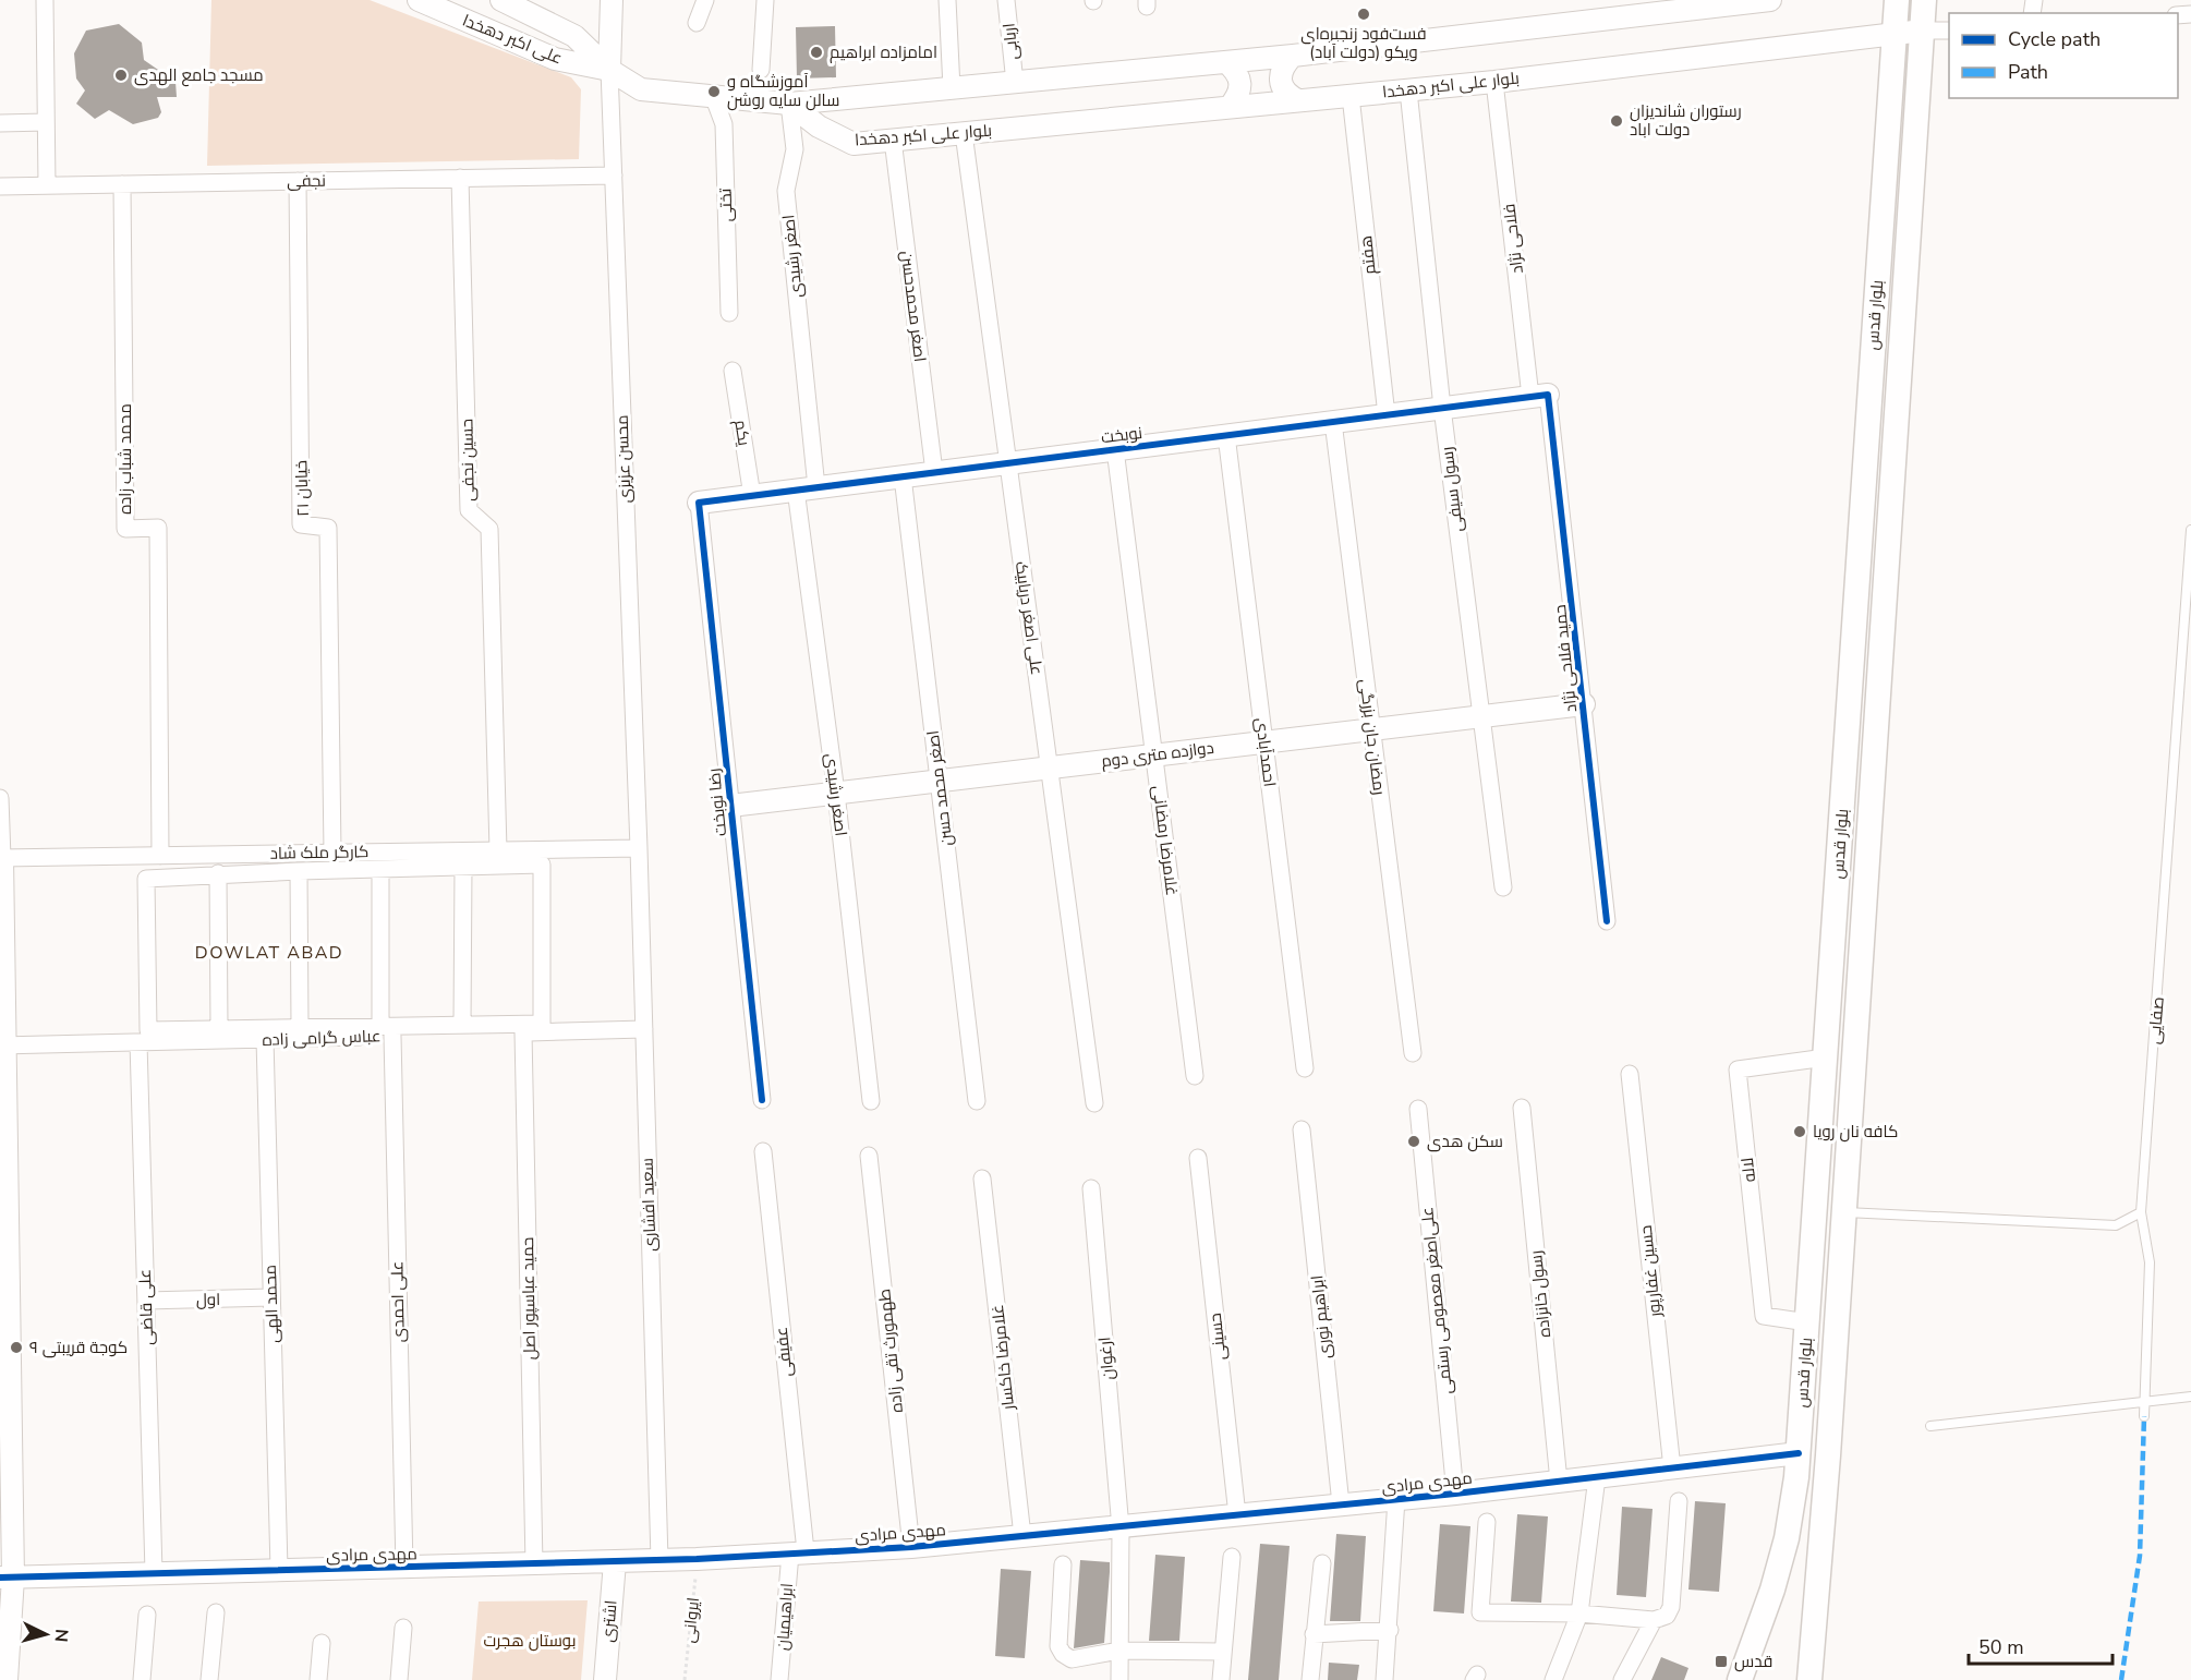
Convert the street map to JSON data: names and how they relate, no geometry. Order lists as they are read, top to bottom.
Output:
{
  "streets": {
    "main road": ["بلوار قدس"],
    "street": [
      "علی اکبر دهخدا",
      "اربابی",
      "بلوار علی اکبر دهخدا",
      "نجفی",
      "تختی",
      "فلاحی نژاد",
      "هفتم",
      "اصغر رشیدی",
      "اصغر محمدحسن",
      "یکم",
      "نوبخت",
      "محمد شباب زاده",
      "محسن عزیزی",
      "حسین نجفی",
      "خیابان ۲۱",
      "رسول سیفی",
      "علی اصغر دریابیک",
      "حمید فلاحی نژاد",
      "رمضان جان بزرگی",
      "احمدآبادی",
      "دوازده متری دوم",
      "اصغر محمد حسن",
      "رضا نوبخت",
      "غلامرضا رمضانی",
      "کارگر ملک شاد",
      "عباس گرامی زاده",
      "لاله",
      "سعید افشاری",
      "حسین غفارپور",
      "رسول خانزاده",
      "حمید عباسپور اصل",
      "اول",
      "علی‌اصغر معصومی رستمی",
      "علی احمدی",
      "محمد الهی",
      "علی قاضی",
      "ابراهیم نوری",
      "حسینی",
      "طهمورث تقی زاده",
      "عفیفی",
      "غلامرضا خاکسار",
      "ارغوان",
      "مهدی مرادی",
      "ابراهیمیان",
      "اشتری"
    ],
    "lane": ["صفایی"],
    "path": ["ایروانی"]
  },
  "crossings": [
    ["علی اکبر دهخدا", "بلوار علی اکبر دهخدا"],
    ["علی اکبر دهخدا", "تختی"],
    ["علی اکبر دهخدا", "اصغر رشیدی"],
    ["علی اکبر دهخدا", "محسن عزیزی"],
    ["بلوار علی اکبر دهخدا", "فلاحی نژاد"],
    ["بلوار علی اکبر دهخدا", "هفتم"],
    ["بلوار علی اکبر دهخدا", "اصغر رشیدی"],
    ["بلوار علی اکبر دهخدا", "اصغر محمدحسن"],
    ["بلوار علی اکبر دهخدا", "بلوار قدس"],
    ["بلوار علی اکبر دهخدا", "رسول سیفی"],
    ["بلوار علی اکبر دهخدا", "علی اصغر دریابیک"],
    ["نجفی", "محمد شباب زاده"],
    ["نجفی", "محسن عزیزی"],
    ["نجفی", "حسین نجفی"],
    ["نجفی", "خیابان ۲۱"],
    ["فلاحی نژاد", "نوبخت"],
    ["فلاحی نژاد", "حمید فلاحی نژاد"],
    ["هفتم", "نوبخت"],
    ["اصغر رشیدی", "نوبخت"],
    ["اصغر رشیدی", "دوازده متری دوم"],
    ["اصغر محمدحسن", "نوبخت"],
    ["بلوار قدس", "لاله"],
    ["بلوار قدس", "مهدی مرادی"],
    ["یکم", "نوبخت"],
    ["نوبخت", "رسول سیفی"],
    ["نوبخت", "علی اصغر دریابیک"],
    ["نوبخت", "حمید فلاحی نژاد"],
    ["نوبخت", "رمضان جان بزرگی"],
    ["نوبخت", "احمدآبادی"],
    ["نوبخت", "اصغر محمد حسن"],
    ["نوبخت", "رضا نوبخت"],
    ["نوبخت", "غلامرضا رمضانی"],
    ["محمد شباب زاده", "کارگر ملک شاد"],
    ["محسن عزیزی", "کارگر ملک شاد"],
    ["محسن عزیزی", "سعید افشاری"],
    ["حسین نجفی", "کارگر ملک شاد"],
    ["خیابان ۲۱", "کارگر ملک شاد"],
    ["رسول سیفی", "دوازده متری دوم"],
    ["علی اصغر دریابیک", "دوازده متری دوم"],
    ["حمید فلاحی نژاد", "دوازده متری دوم"],
    ["رمضان جان بزرگی", "دوازده متری دوم"],
    ["احمدآبادی", "دوازده متری دوم"],
    ["دوازده متری دوم", "اصغر محمد حسن"],
    ["دوازده متری دوم", "رضا نوبخت"],
    ["دوازده متری دوم", "غلامرضا رمضانی"],
    ["کارگر ملک شاد", "سعید افشاری"],
    ["عباس گرامی زاده", "سعید افشاری"],
    ["عباس گرامی زاده", "حمید عباسپور اصل"],
    ["عباس گرامی زاده", "علی احمدی"],
    ["عباس گرامی زاده", "محمد الهی"],
    ["عباس گرامی زاده", "علی قاضی"],
    ["سعید افشاری", "مهدی مرادی"],
    ["حسین غفارپور", "مهدی مرادی"],
    ["رسول خانزاده", "مهدی مرادی"],
    ["حمید عباسپور اصل", "مهدی مرادی"],
    ["اول", "محمد الهی"],
    ["اول", "علی قاضی"],
    ["علی‌اصغر معصومی رستمی", "مهدی مرادی"],
    ["علی احمدی", "مهدی مرادی"],
    ["محمد الهی", "مهدی مرادی"],
    ["علی قاضی", "مهدی مرادی"],
    ["ابراهیم نوری", "مهدی مرادی"],
    ["حسینی", "مهدی مرادی"],
    ["طهمورث تقی زاده", "مهدی مرادی"],
    ["عفیفی", "مهدی مرادی"],
    ["عفیفی", "ابراهیمیان"],
    ["غلامرضا خاکسار", "مهدی مرادی"],
    ["ارغوان", "مهدی مرادی"],
    ["مهدی مرادی", "ابراهیمیان"],
    ["مهدی مرادی", "ایروانی"],
    ["مهدی مرادی", "اشتری"]
  ],
  "districts": ["DOWLAT ABAD"],
  "parks": ["بوستان هجرت"],
  "places": {
    "other": [
      "فست‌فود زنجیره‌ای ویکو (دولت آباد)",
      "امامزاده ابراهیم",
      "مسجد جامع الهدی",
      "آموزشگاه و سالن سایه روشن",
      "رستوران شاندیزان دولت اباد",
      "کافه نان رویا",
      "سكن هدى",
      "۹ کوجة قریبتی"
    ],
    "transit": ["قدس"]
  },
  "legend": ["Cycle path", "Path"],
  "scale_bar": "50 m",
  "north": "right"
}
